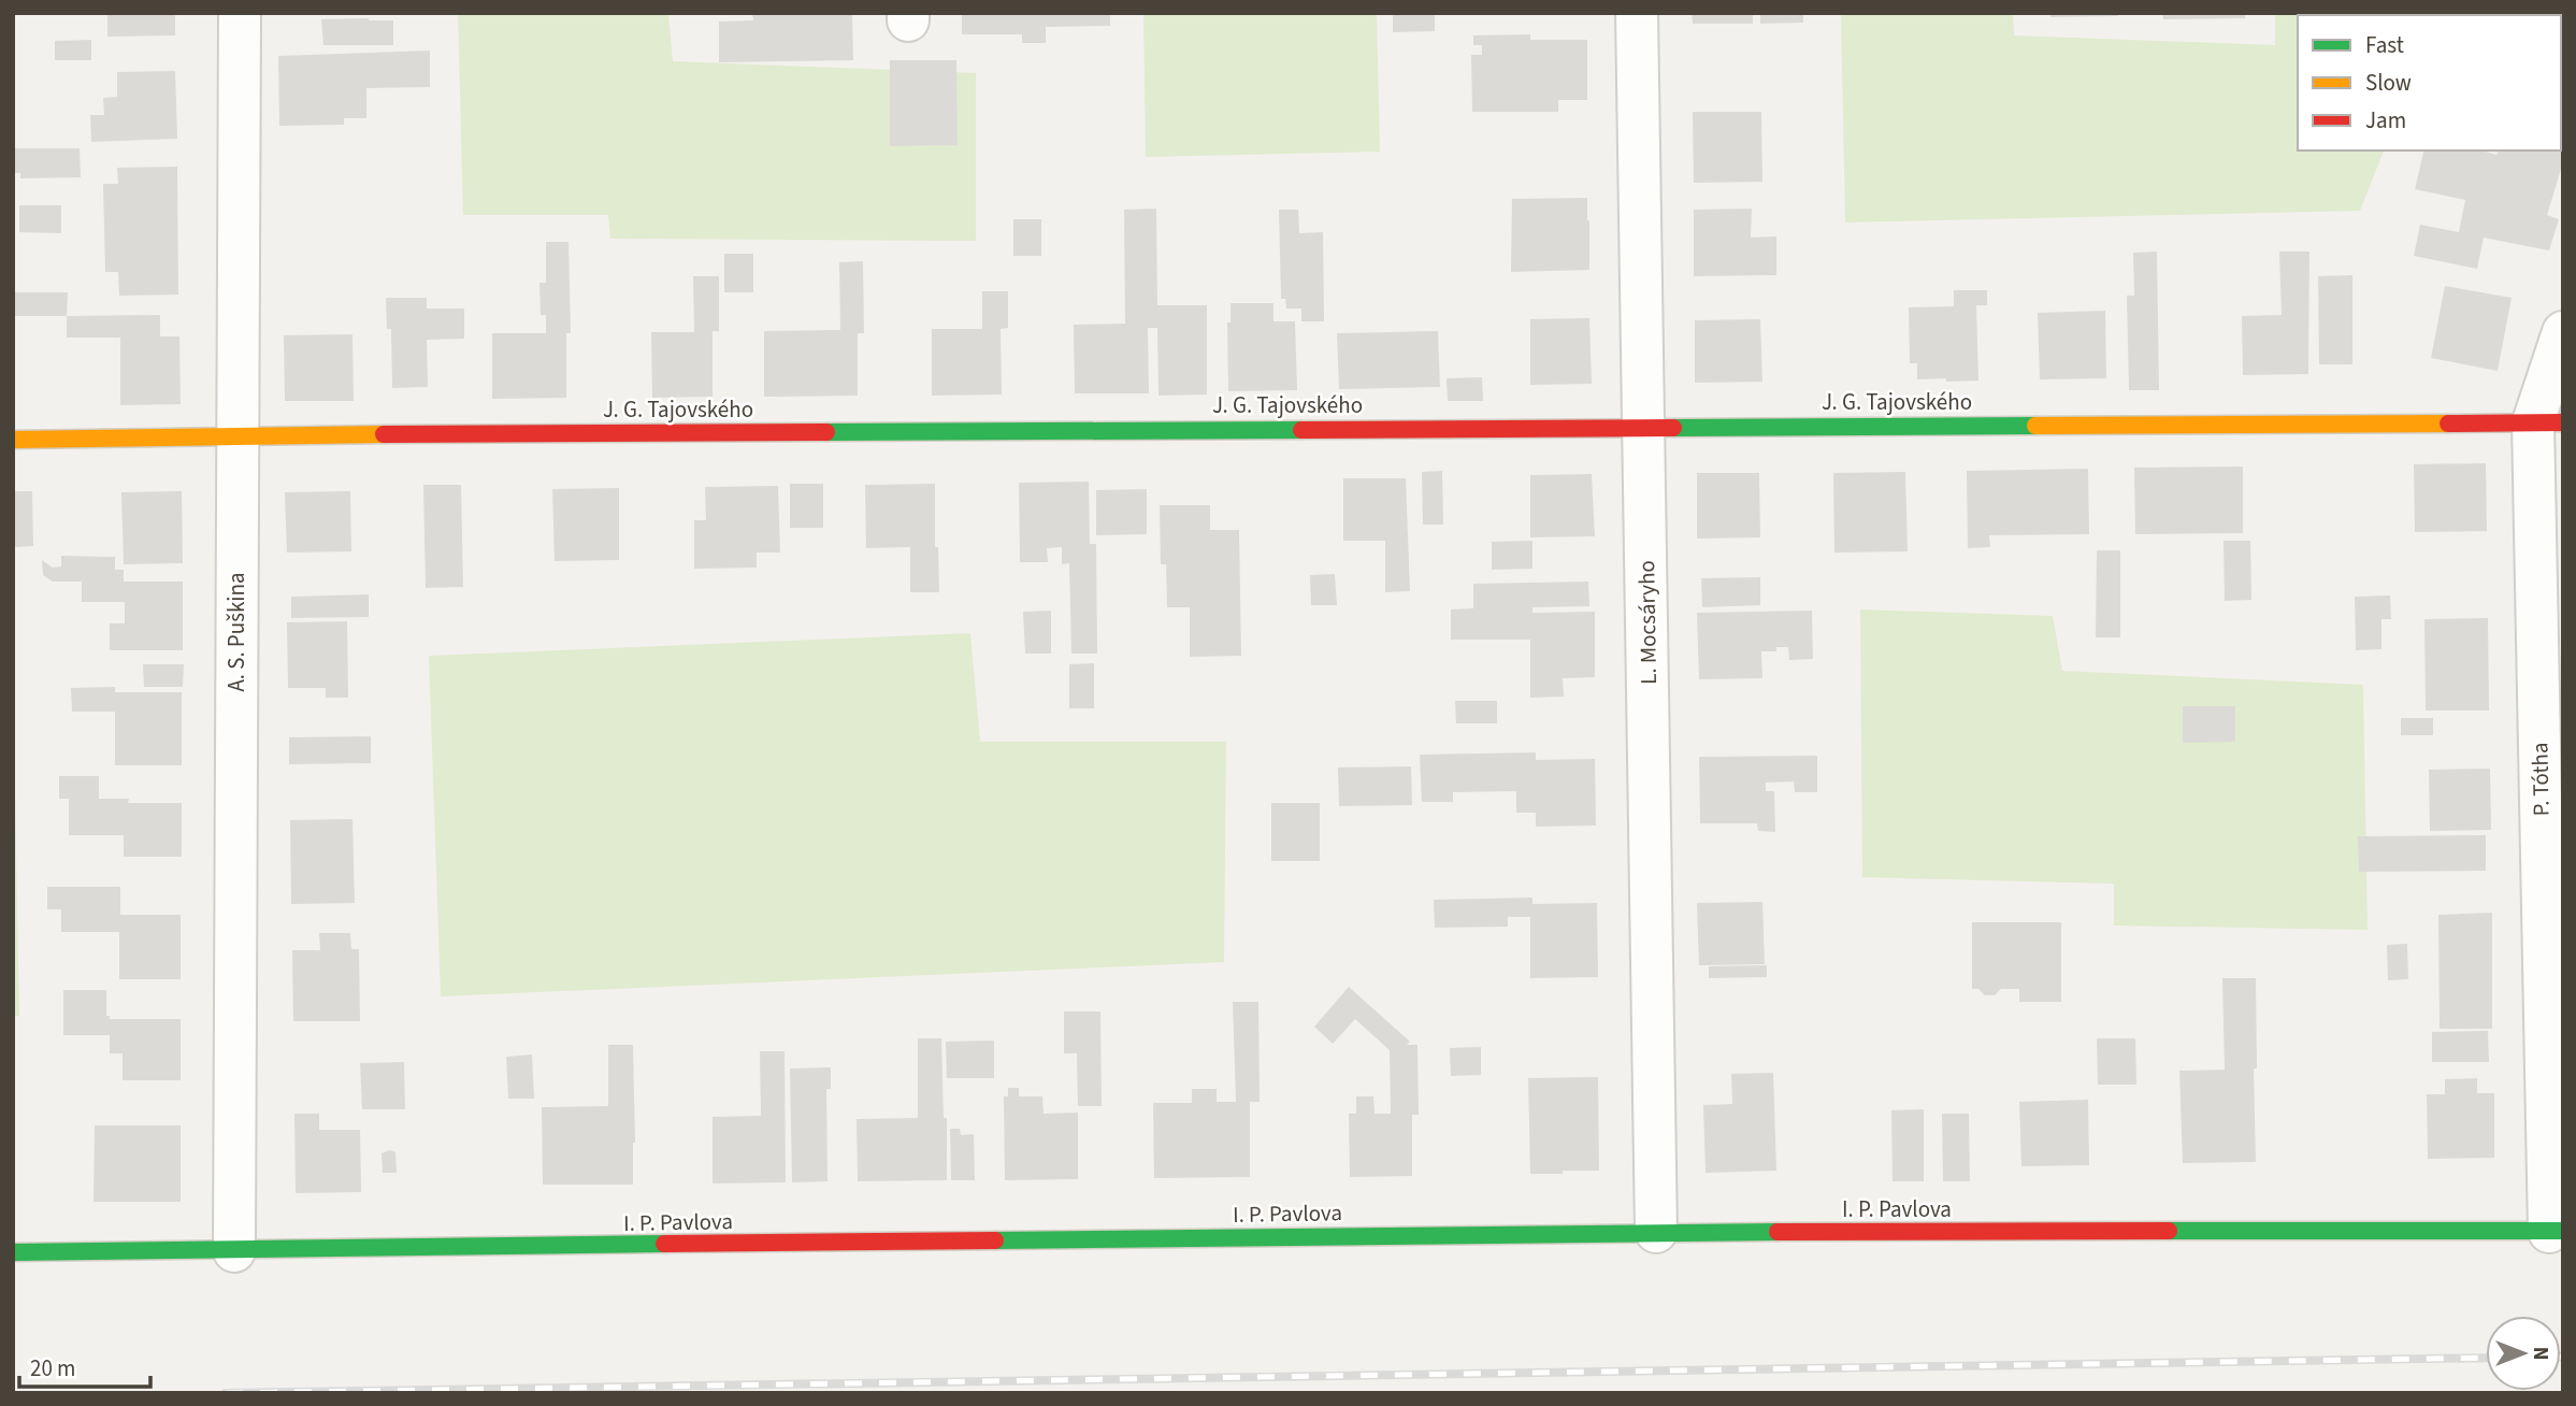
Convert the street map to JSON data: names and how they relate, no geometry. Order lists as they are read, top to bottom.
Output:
{
  "streets": {
    "street": [
      "J. G. Tajovského",
      "L. Mocsáryho",
      "A. S. Puškina",
      "P. Tótha",
      "I. P. Pavlova"
    ]
  },
  "crossings": [
    ["J. G. Tajovského", "L. Mocsáryho"],
    ["J. G. Tajovského", "A. S. Puškina"],
    ["J. G. Tajovského", "P. Tótha"],
    ["L. Mocsáryho", "I. P. Pavlova"],
    ["A. S. Puškina", "I. P. Pavlova"],
    ["P. Tótha", "I. P. Pavlova"]
  ],
  "legend": ["Fast", "Slow", "Jam"],
  "scale_bar": "20 m",
  "north": "right"
}
